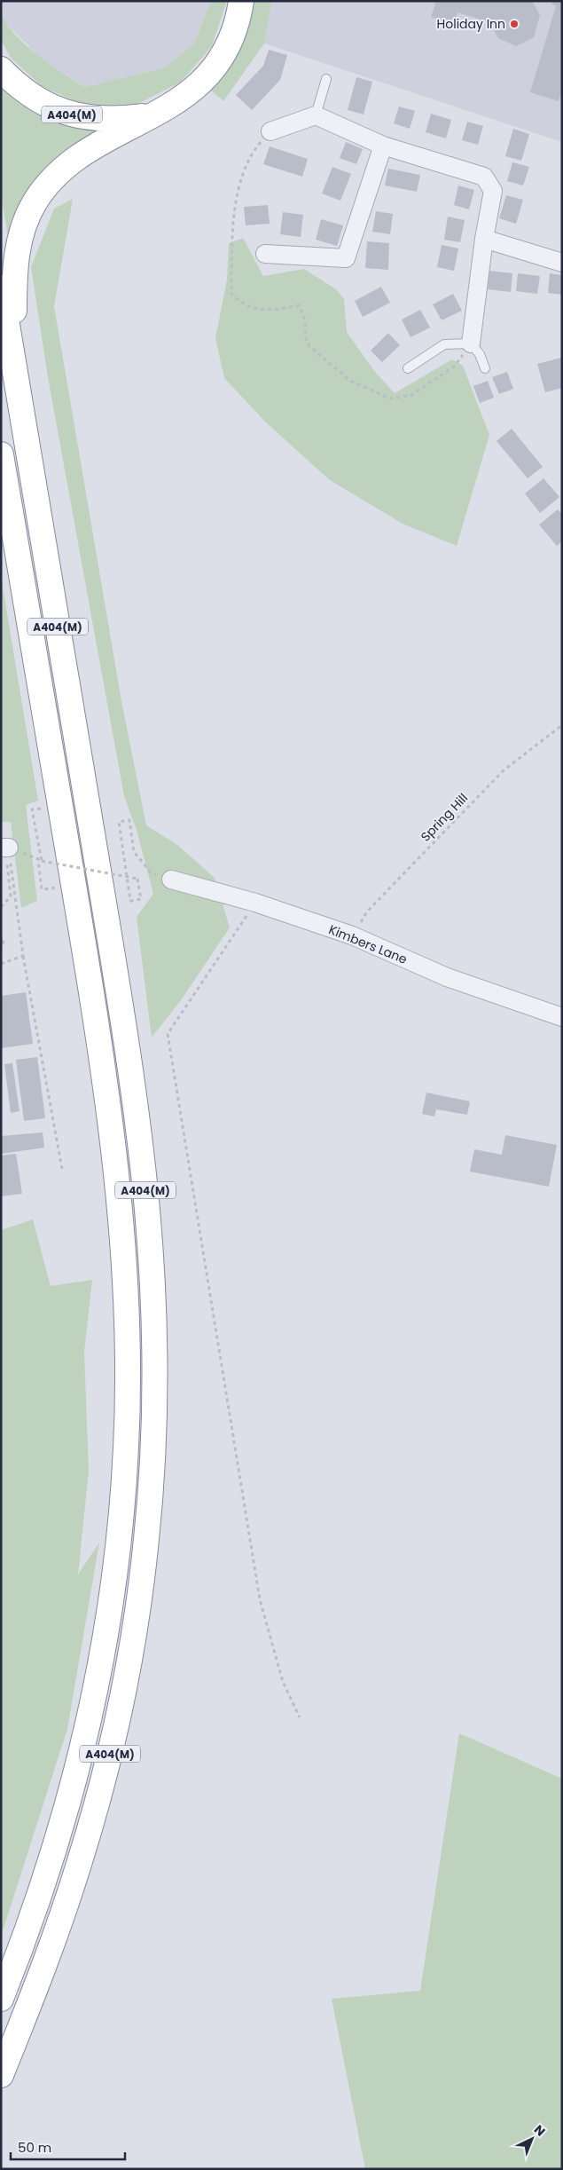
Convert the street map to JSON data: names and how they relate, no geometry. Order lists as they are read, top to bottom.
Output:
{
  "streets": {
    "highway": ["A404(M)"],
    "street": ["Kimbers Lane"],
    "path": ["Spring Hill"]
  },
  "crossings": [
    ["Spring Hill", "Kimbers Lane"]
  ],
  "places": ["Holiday Inn"],
  "scale_bar": "50 m",
  "north": "top right"
}
